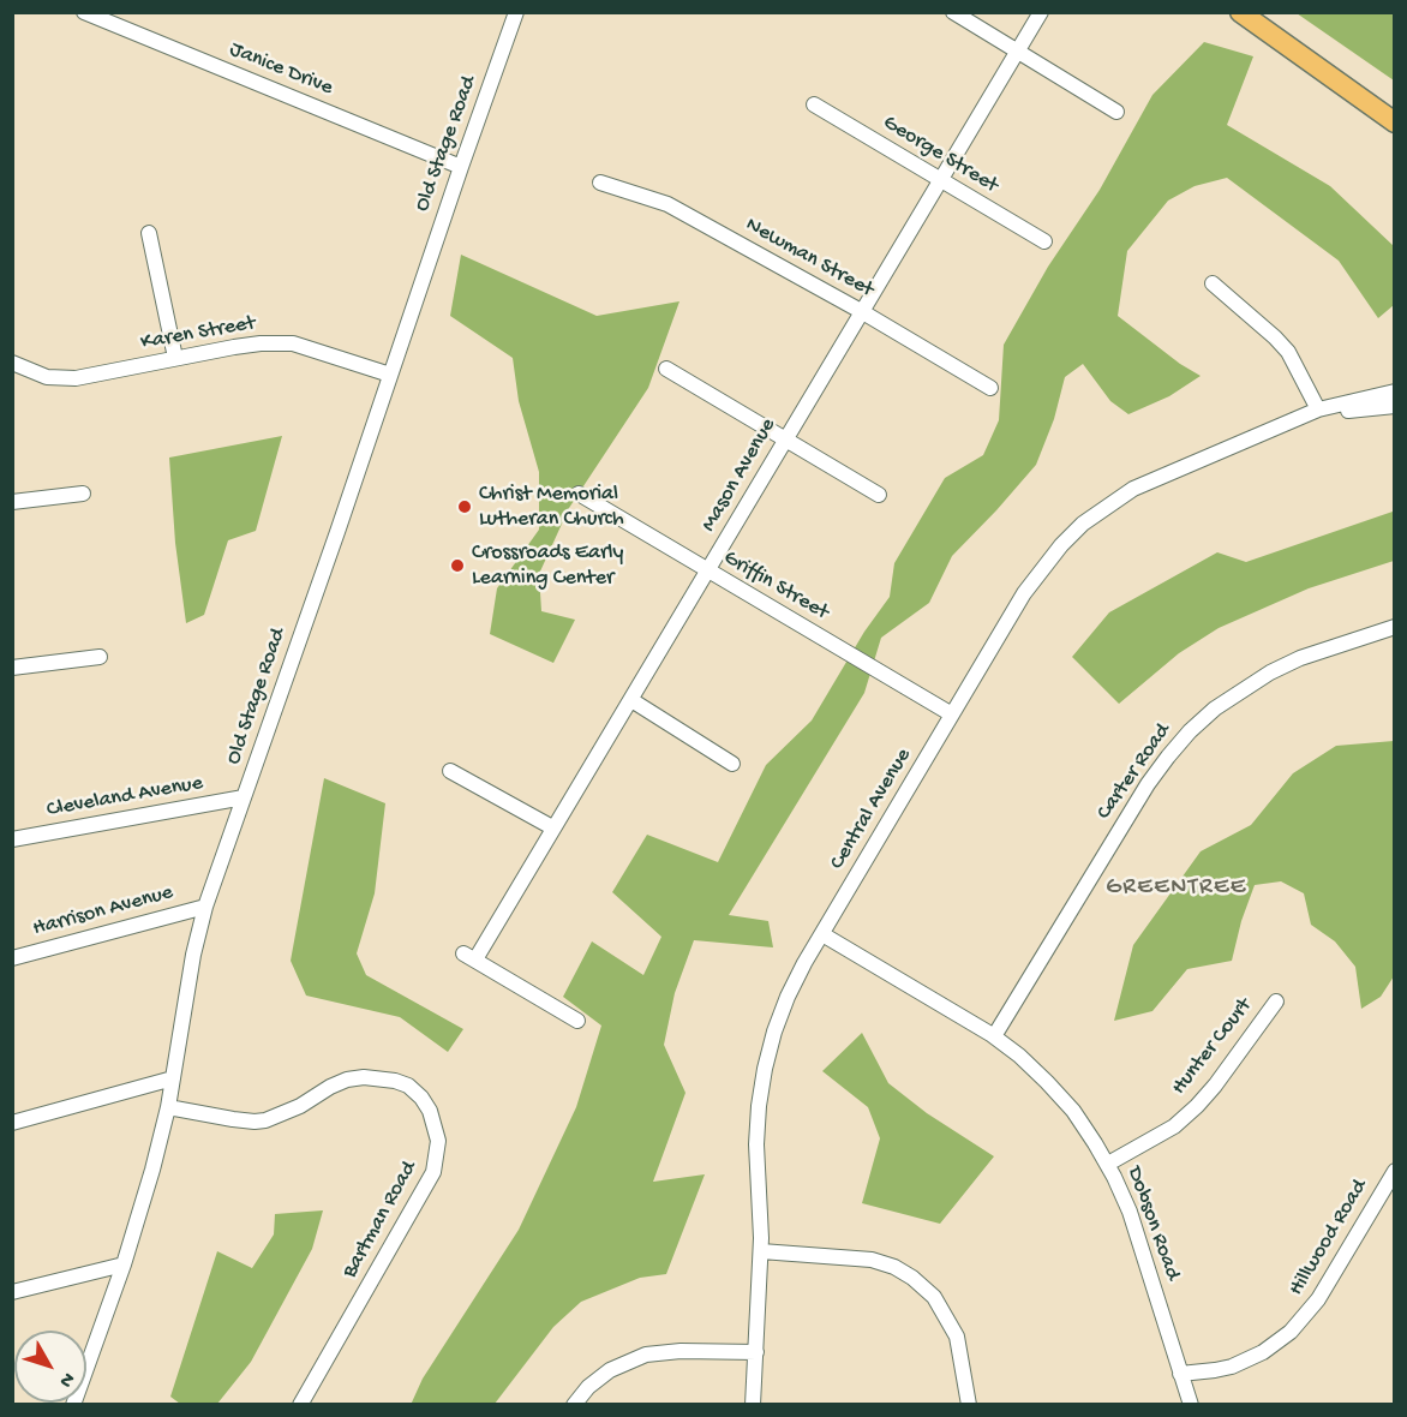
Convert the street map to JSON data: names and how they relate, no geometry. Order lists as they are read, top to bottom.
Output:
{
  "streets": {
    "street": [
      "Janice Drive",
      "Old Stage Road",
      "George Street",
      "Newman Street",
      "Karen Street",
      "Mason Avenue",
      "Griffin Street",
      "Carter Road",
      "Cleveland Avenue",
      "Central Avenue",
      "Harrison Avenue",
      "Hunter Court",
      "Bartman Road",
      "Dobson Road",
      "Hillwood Road"
    ]
  },
  "crossings": [
    ["Janice Drive", "Old Stage Road"],
    ["Old Stage Road", "Karen Street"],
    ["Old Stage Road", "Cleveland Avenue"],
    ["Old Stage Road", "Harrison Avenue"],
    ["Old Stage Road", "Bartman Road"],
    ["George Street", "Mason Avenue"],
    ["Newman Street", "Mason Avenue"],
    ["Mason Avenue", "Griffin Street"],
    ["Griffin Street", "Central Avenue"],
    ["Carter Road", "Dobson Road"],
    ["Central Avenue", "Dobson Road"],
    ["Hunter Court", "Dobson Road"],
    ["Dobson Road", "Hillwood Road"]
  ],
  "districts": ["GREENTREE"],
  "places": ["Christ Memorial Lutheran Church", "Crossroads Early Learning Center"],
  "north": "bottom right"
}
